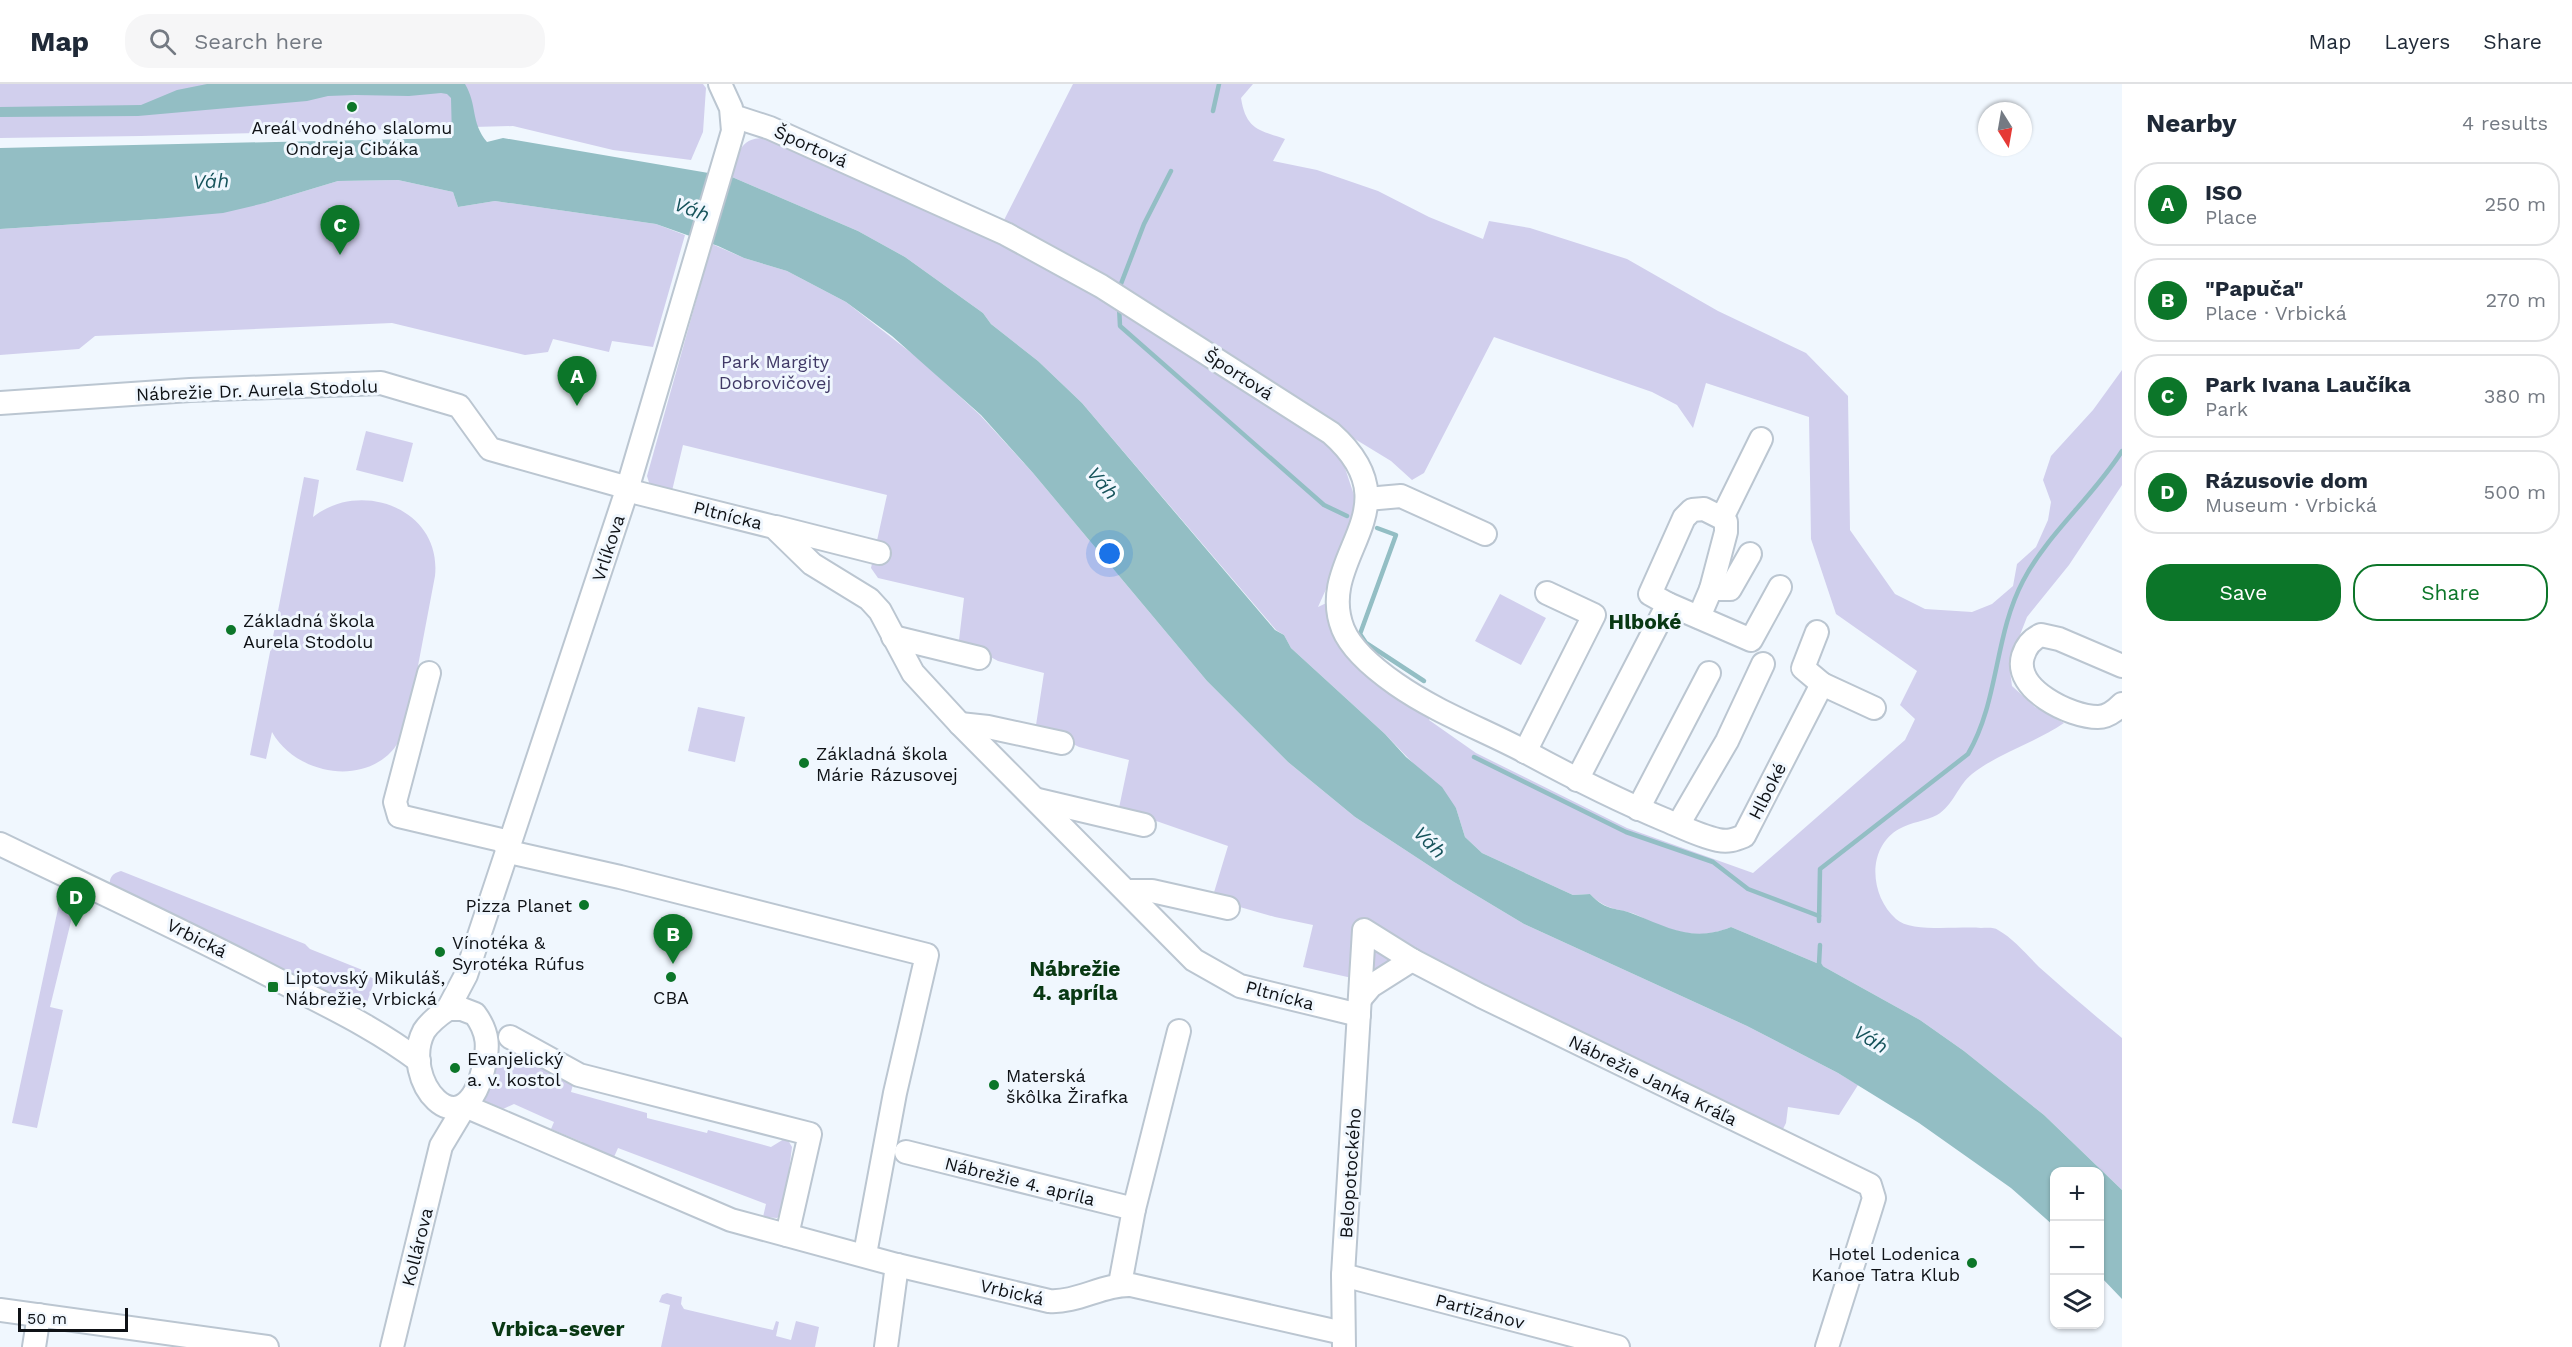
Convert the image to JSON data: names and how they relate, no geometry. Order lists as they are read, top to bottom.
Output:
{
  "streets": {
    "street": [
      "Športová",
      "Nábrežie Dr. Aurela Stodolu",
      "Pltnícka",
      "Vrlíkova",
      "Hlboké",
      "Vrbická",
      "Nábrežie Janka Kráľa",
      "Belopotockého",
      "Nábrežie 4. apríla",
      "Kollárova",
      "Partizánov"
    ]
  },
  "crossings": [
    ["Športová", "Vrlíkova"],
    ["Športová", "Hlboké"],
    ["Nábrežie Dr. Aurela Stodolu", "Pltnícka"],
    ["Nábrežie Dr. Aurela Stodolu", "Vrlíkova"],
    ["Pltnícka", "Vrlíkova"],
    ["Pltnícka", "Nábrežie Janka Kráľa"],
    ["Pltnícka", "Belopotockého"],
    ["Vrlíkova", "Vrbická"],
    ["Vrlíkova", "Kollárova"],
    ["Vrbická", "Belopotockého"],
    ["Vrbická", "Kollárova"],
    ["Nábrežie Janka Kráľa", "Belopotockého"],
    ["Belopotockého", "Partizánov"]
  ],
  "districts": ["Hlboké", "Nábrežie 4. apríla", "Vrbica-sever"],
  "water": ["Váh"],
  "parks": ["Park Margity Dobrovičovej"],
  "places": {
    "other": [
      "Areál vodného slalomu Ondreja Cibáka",
      "Základná škola Aurela Stodolu",
      "Základná škola Márie Rázusovej",
      "Pizza Planet",
      "Vínotéka & Syrotéka Rúfus",
      "CBA",
      "Evanjelický a. v. kostol",
      "Materská škôlka Žirafka",
      "Hotel Lodenica Kanoe Tatra Klub"
    ],
    "transit": ["Liptovský Mikuláš, Nábrežie, Vrbická"]
  },
  "scale_bar": "50 m",
  "north": "bottom",
  "page": {
    "header": "Map",
    "search": "Search here",
    "nav": ["Map", "Layers", "Share"],
    "heading": ["Nearby", "4 results"],
    "list": [
      {
        "mark": "A",
        "name": "ISO",
        "note": "Place",
        "value": "250 m"
      },
      {
        "mark": "B",
        "name": "\"Papuča\"",
        "note": "Place · Vrbická",
        "value": "270 m"
      },
      {
        "mark": "C",
        "name": "Park Ivana Laučíka",
        "note": "Park",
        "value": "380 m"
      },
      {
        "mark": "D",
        "name": "Rázusovie dom",
        "note": "Museum · Vrbická",
        "value": "500 m"
      }
    ],
    "pins": [
      "C",
      "A",
      "D",
      "B"
    ],
    "buttons": ["Save", "Share"],
    "map_buttons": ["+", "−"],
    "scale": "50 m"
  }
}
